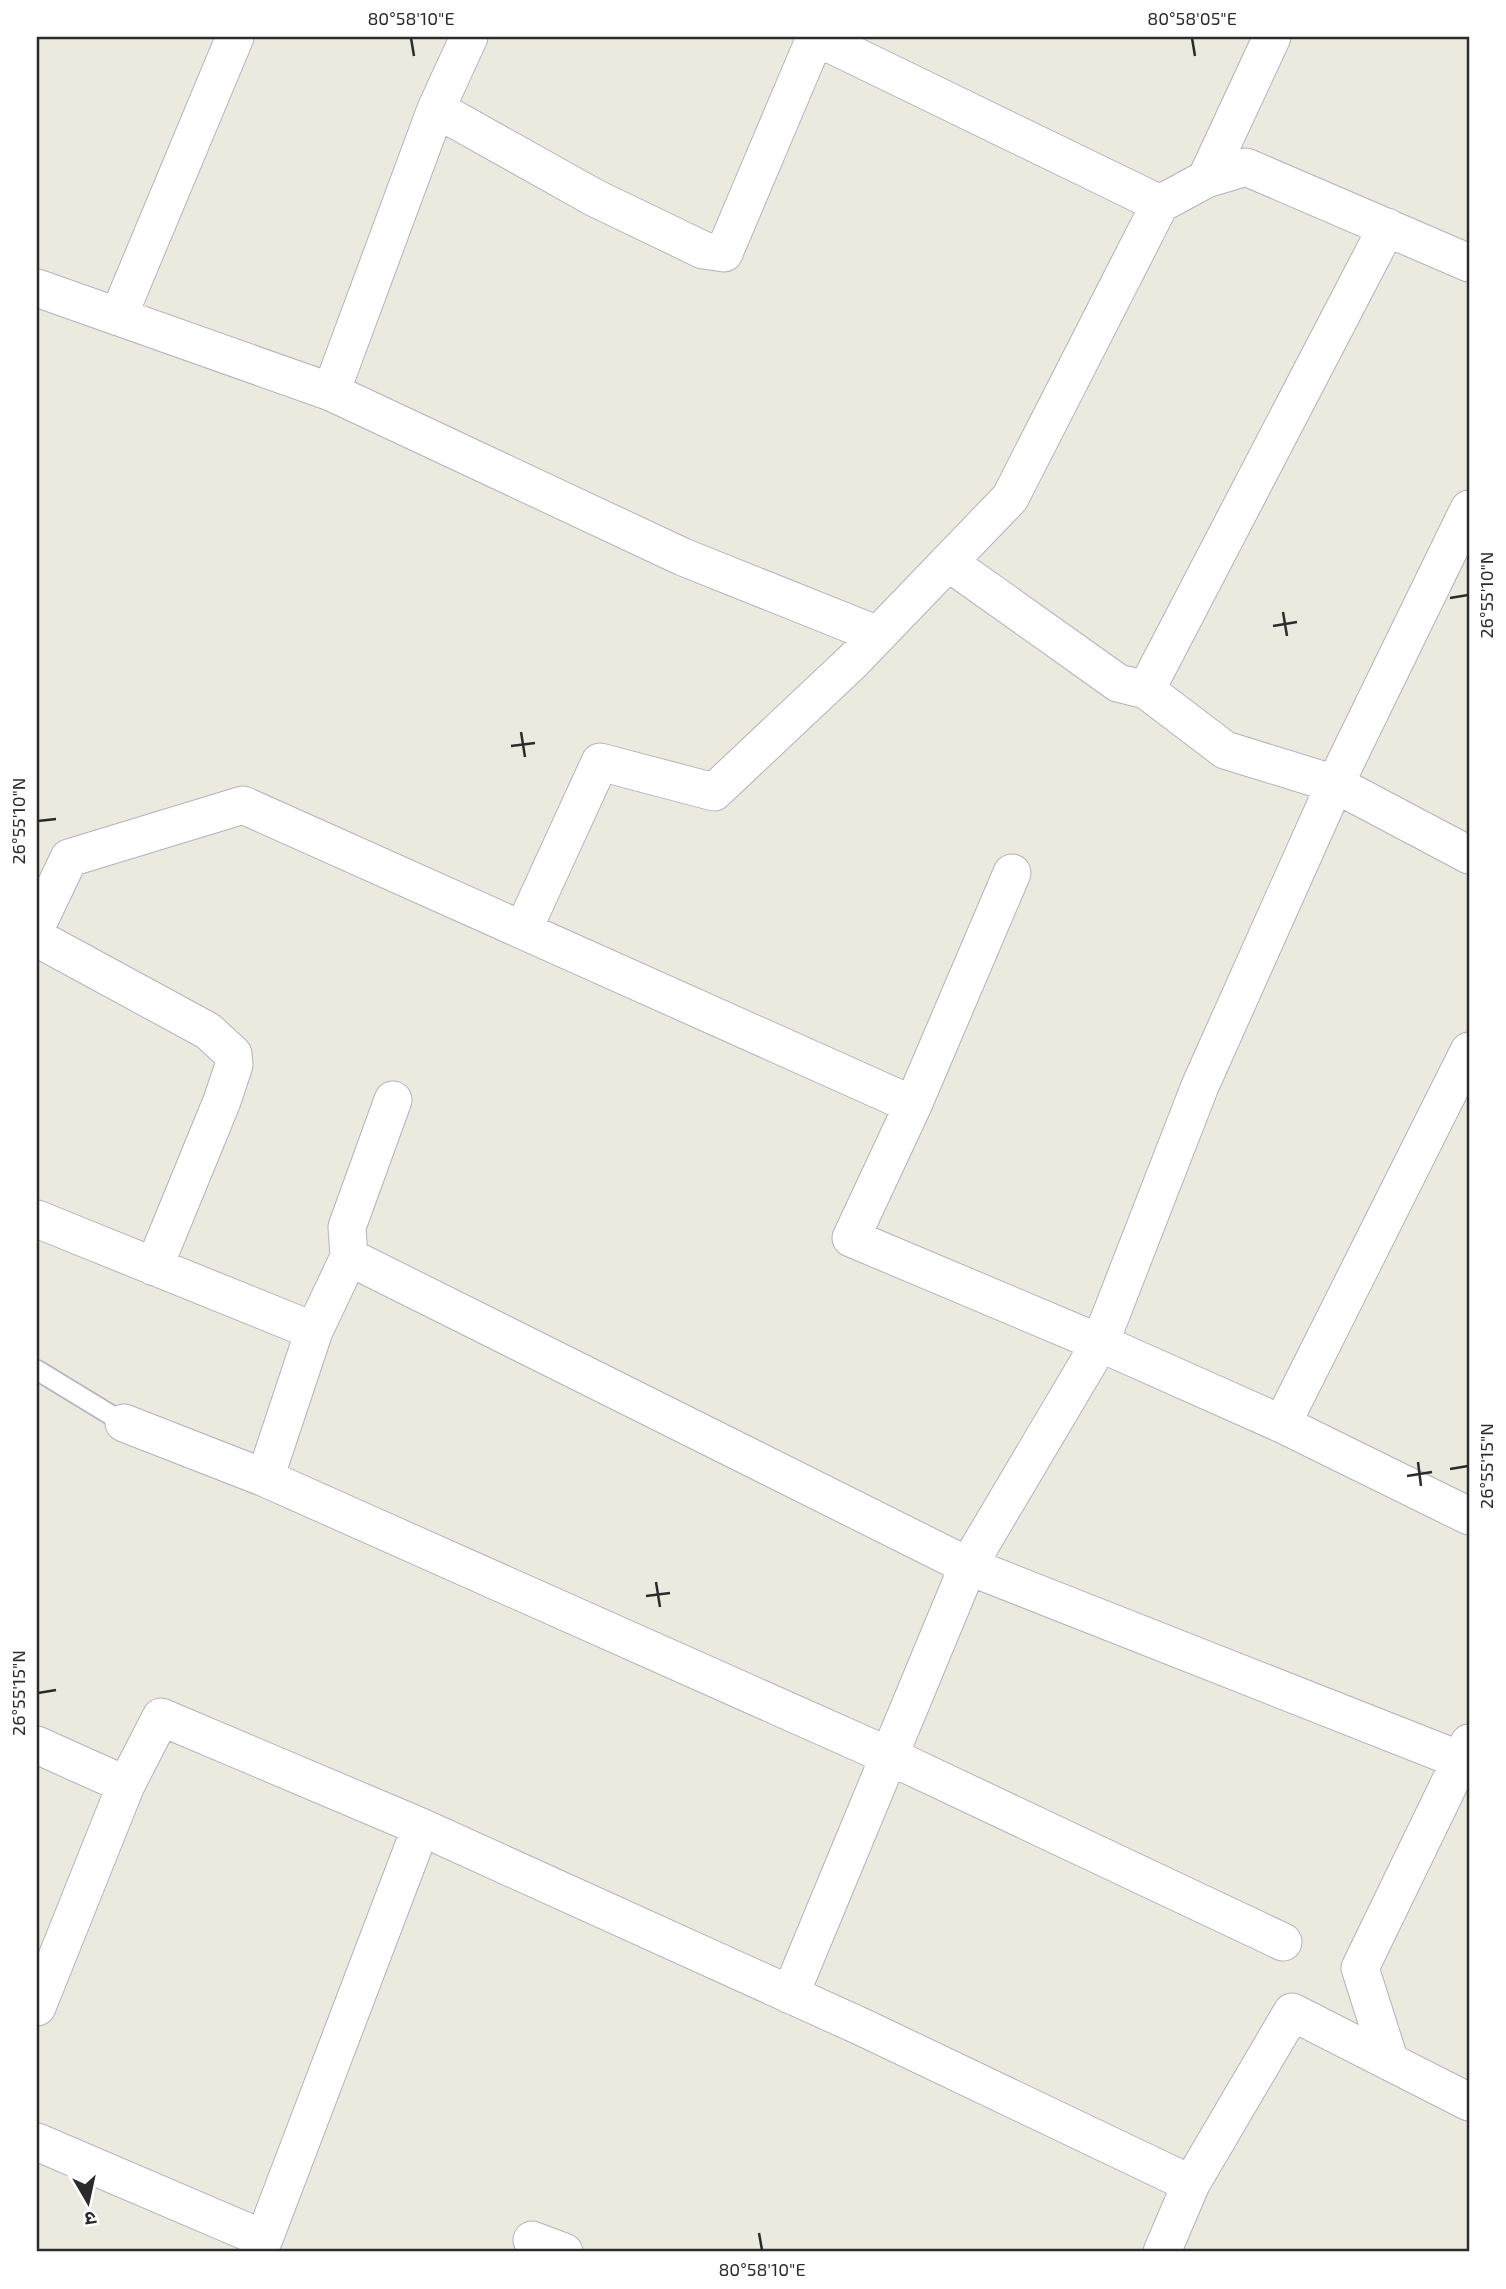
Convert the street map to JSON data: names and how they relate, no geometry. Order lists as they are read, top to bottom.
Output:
{
  "north": "bottom",
  "coordinates": [
    "80°58'10\"E",
    "80°58'05\"E",
    "26°55'10\"N",
    "26°55'15\"N"
  ]
}
